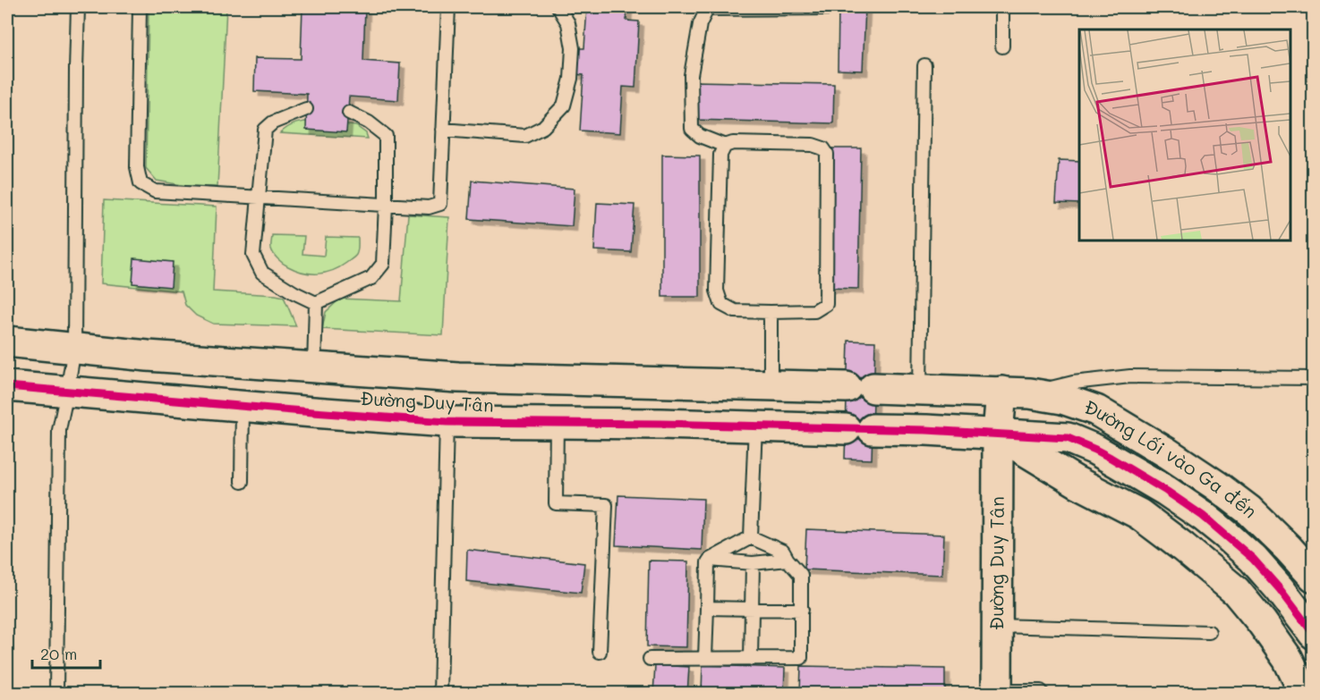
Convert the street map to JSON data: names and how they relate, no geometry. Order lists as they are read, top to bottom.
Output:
{
  "streets": {
    "street": ["Đường Duy Tân", "Đường Lối vào Ga đến"]
  },
  "crossings": [
    ["Đường Duy Tân", "Đường Lối vào Ga đến"]
  ],
  "scale_bar": "20 m"
}
